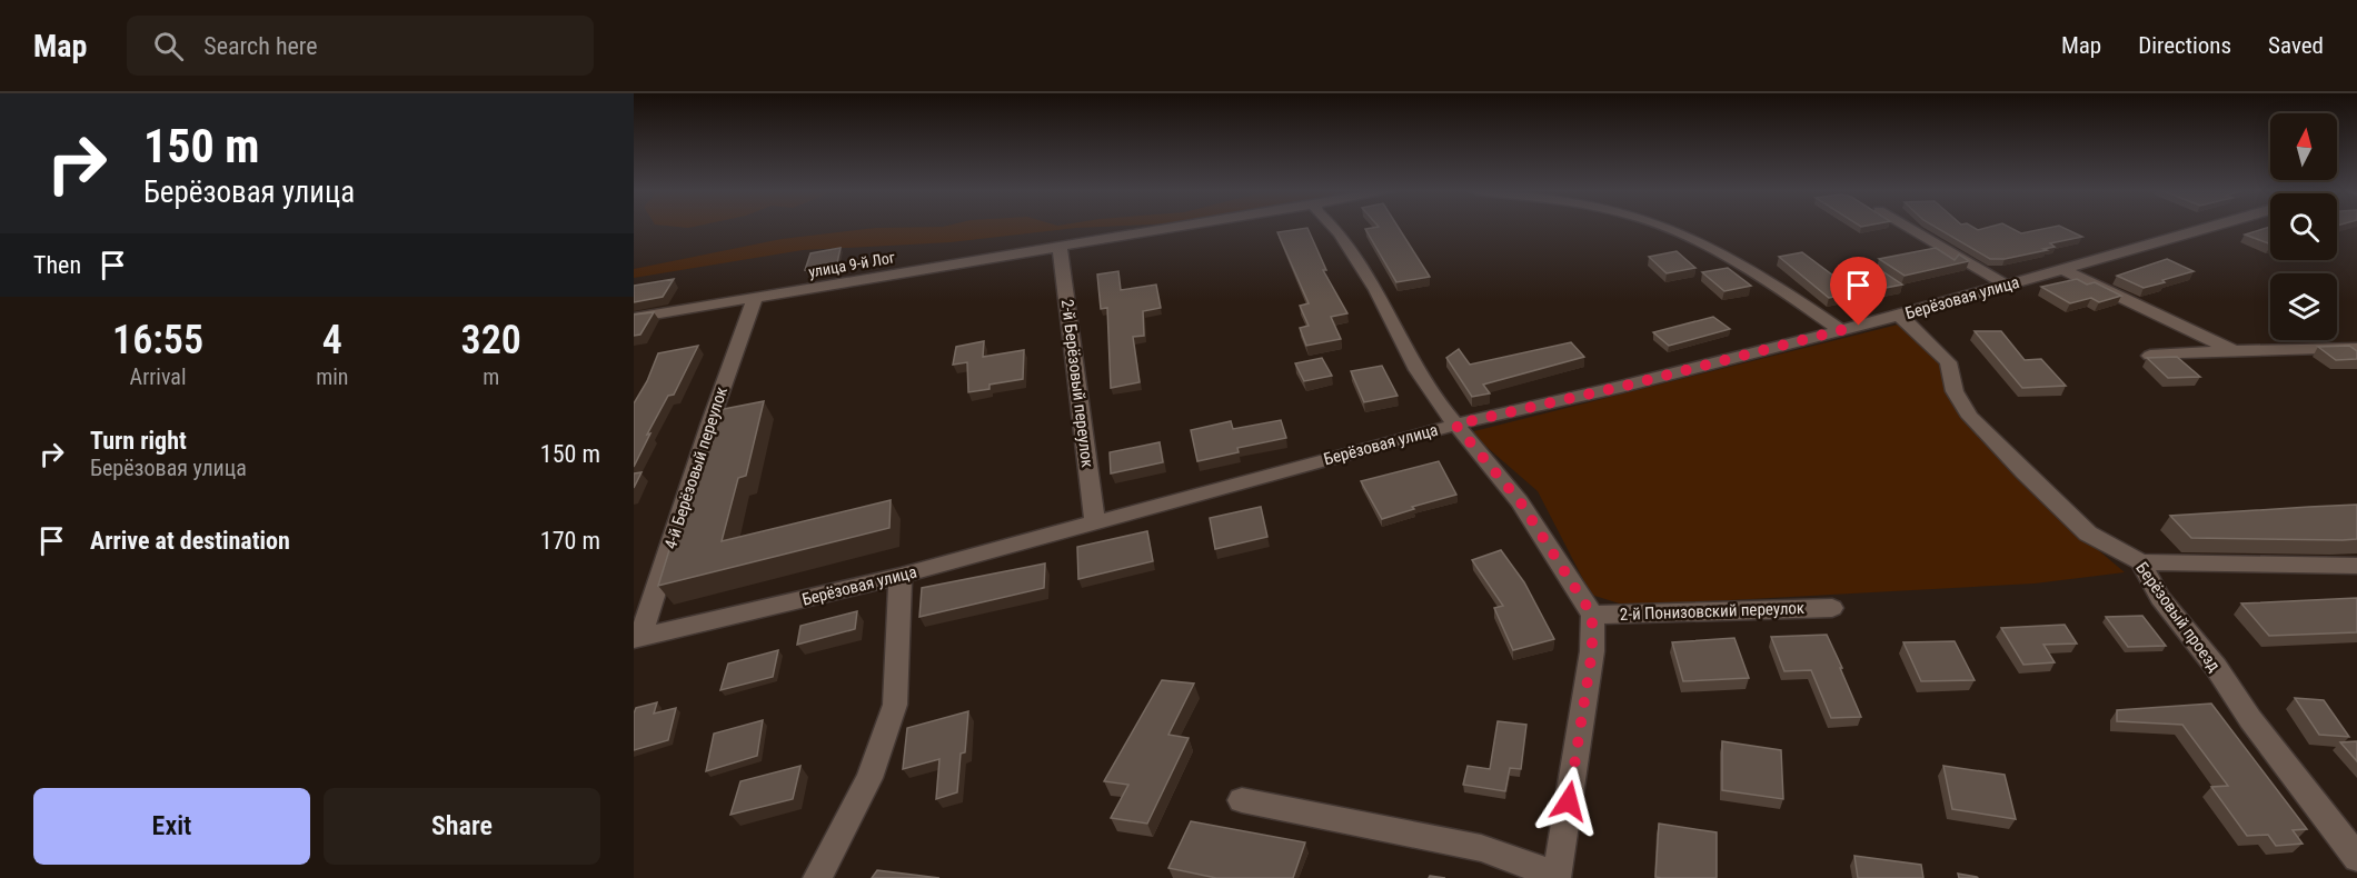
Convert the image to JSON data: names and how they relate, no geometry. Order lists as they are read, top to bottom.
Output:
{
  "streets": {
    "street": [
      "улица 9-й Лог",
      "Берёзовая улица",
      "2-й Берёзовый переулок",
      "4-й Берёзовый переулок",
      "2-й Понизовский переулок",
      "Берёзовый проезд"
    ]
  },
  "crossings": [
    ["улица 9-й Лог", "2-й Берёзовый переулок"],
    ["улица 9-й Лог", "4-й Берёзовый переулок"],
    ["Берёзовая улица", "2-й Берёзовый переулок"],
    ["Берёзовая улица", "4-й Берёзовый переулок"],
    ["Берёзовая улица", "Берёзовый проезд"]
  ],
  "north": "top",
  "page": {
    "header": "Map",
    "search": "Search here",
    "nav": ["Map", "Directions", "Saved"],
    "turn": ["150 m", "Берёзовая улица"],
    "then": "Then",
    "eta": [
      "16:55",
      "Arrival",
      "4",
      "min",
      "320",
      "m"
    ],
    "list": [
      {
        "name": "Turn right",
        "note": "Берёзовая улица",
        "value": "150 m"
      },
      {
        "name": "Arrive at destination",
        "value": "170 m"
      }
    ],
    "buttons": ["Exit", "Share"]
  }
}
